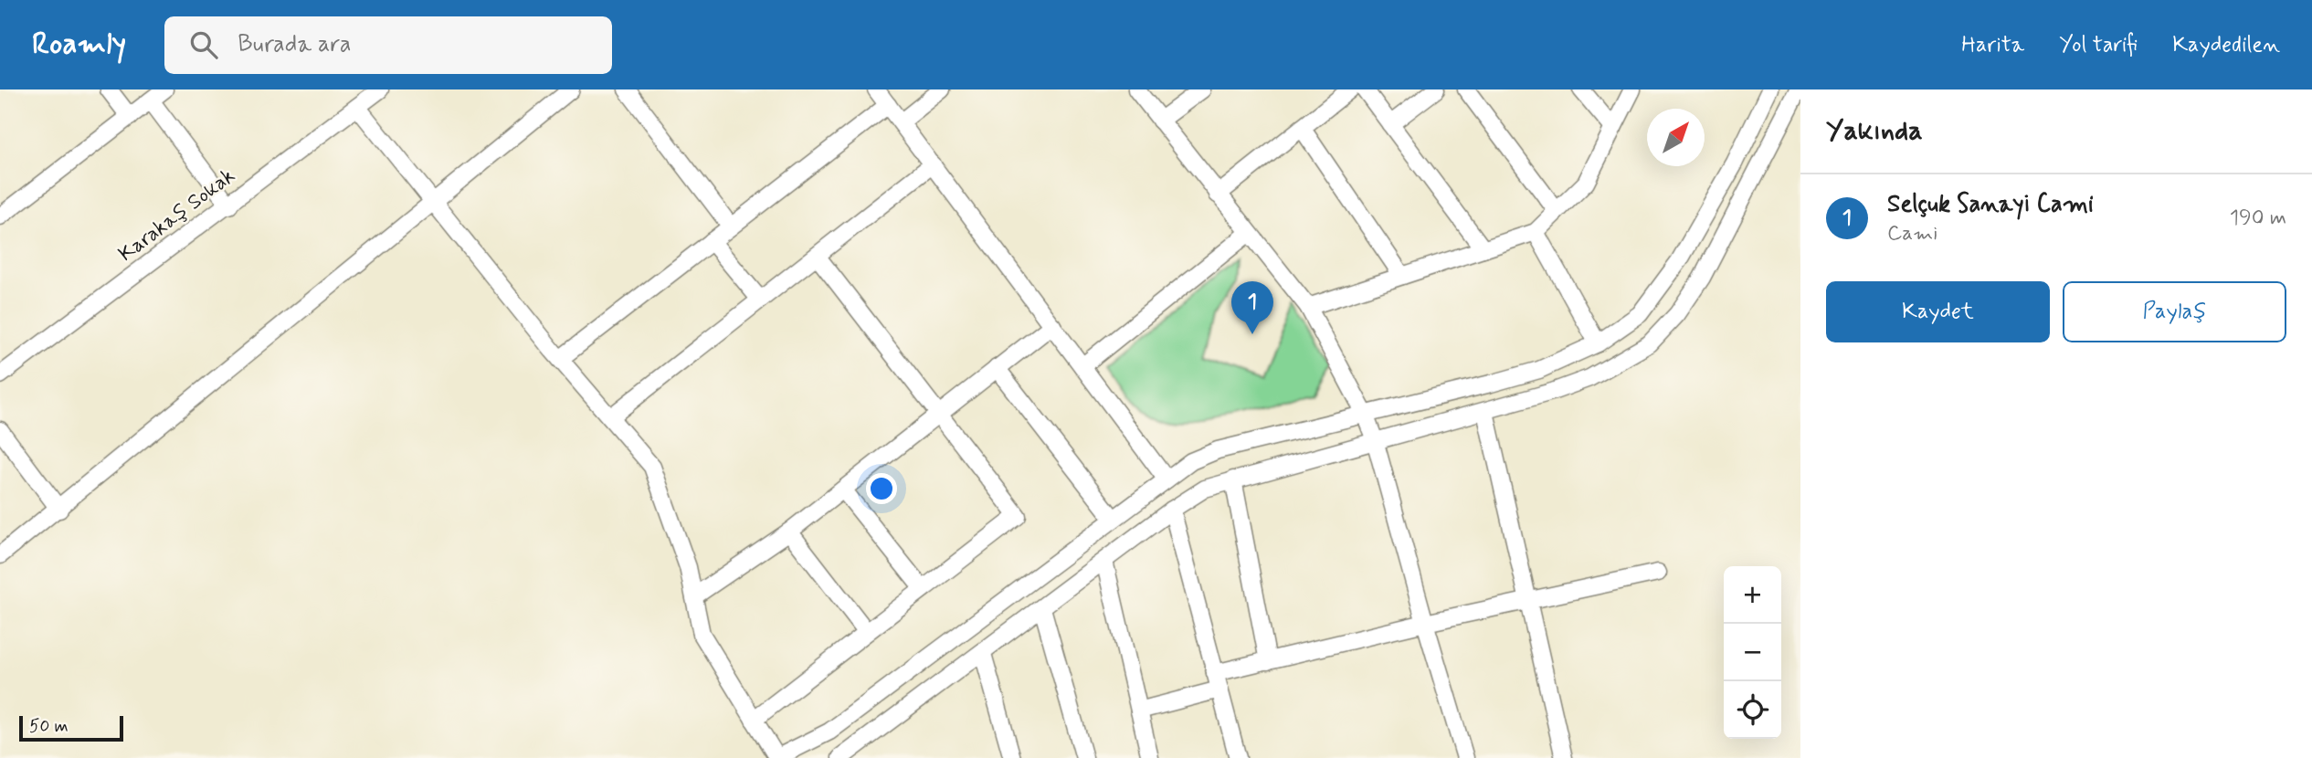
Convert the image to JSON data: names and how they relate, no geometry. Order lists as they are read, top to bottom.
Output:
{
  "streets": {
    "street": ["Karakaş Sokak"]
  },
  "scale_bar": "50 m",
  "north": "top right",
  "page": {
    "header": "Roamly",
    "search": "Burada ara",
    "nav": ["Harita", "Yol tarifi", "Kaydedilen"],
    "heading": "Yakında",
    "list": [
      {
        "mark": "1",
        "name": "Selçuk Sanayi Cami",
        "note": "Cami",
        "value": "190 m"
      }
    ],
    "buttons": ["Kaydet", "Paylaş"],
    "pins": "1",
    "map_buttons": ["+", "−"],
    "scale": "50 m"
  }
}
